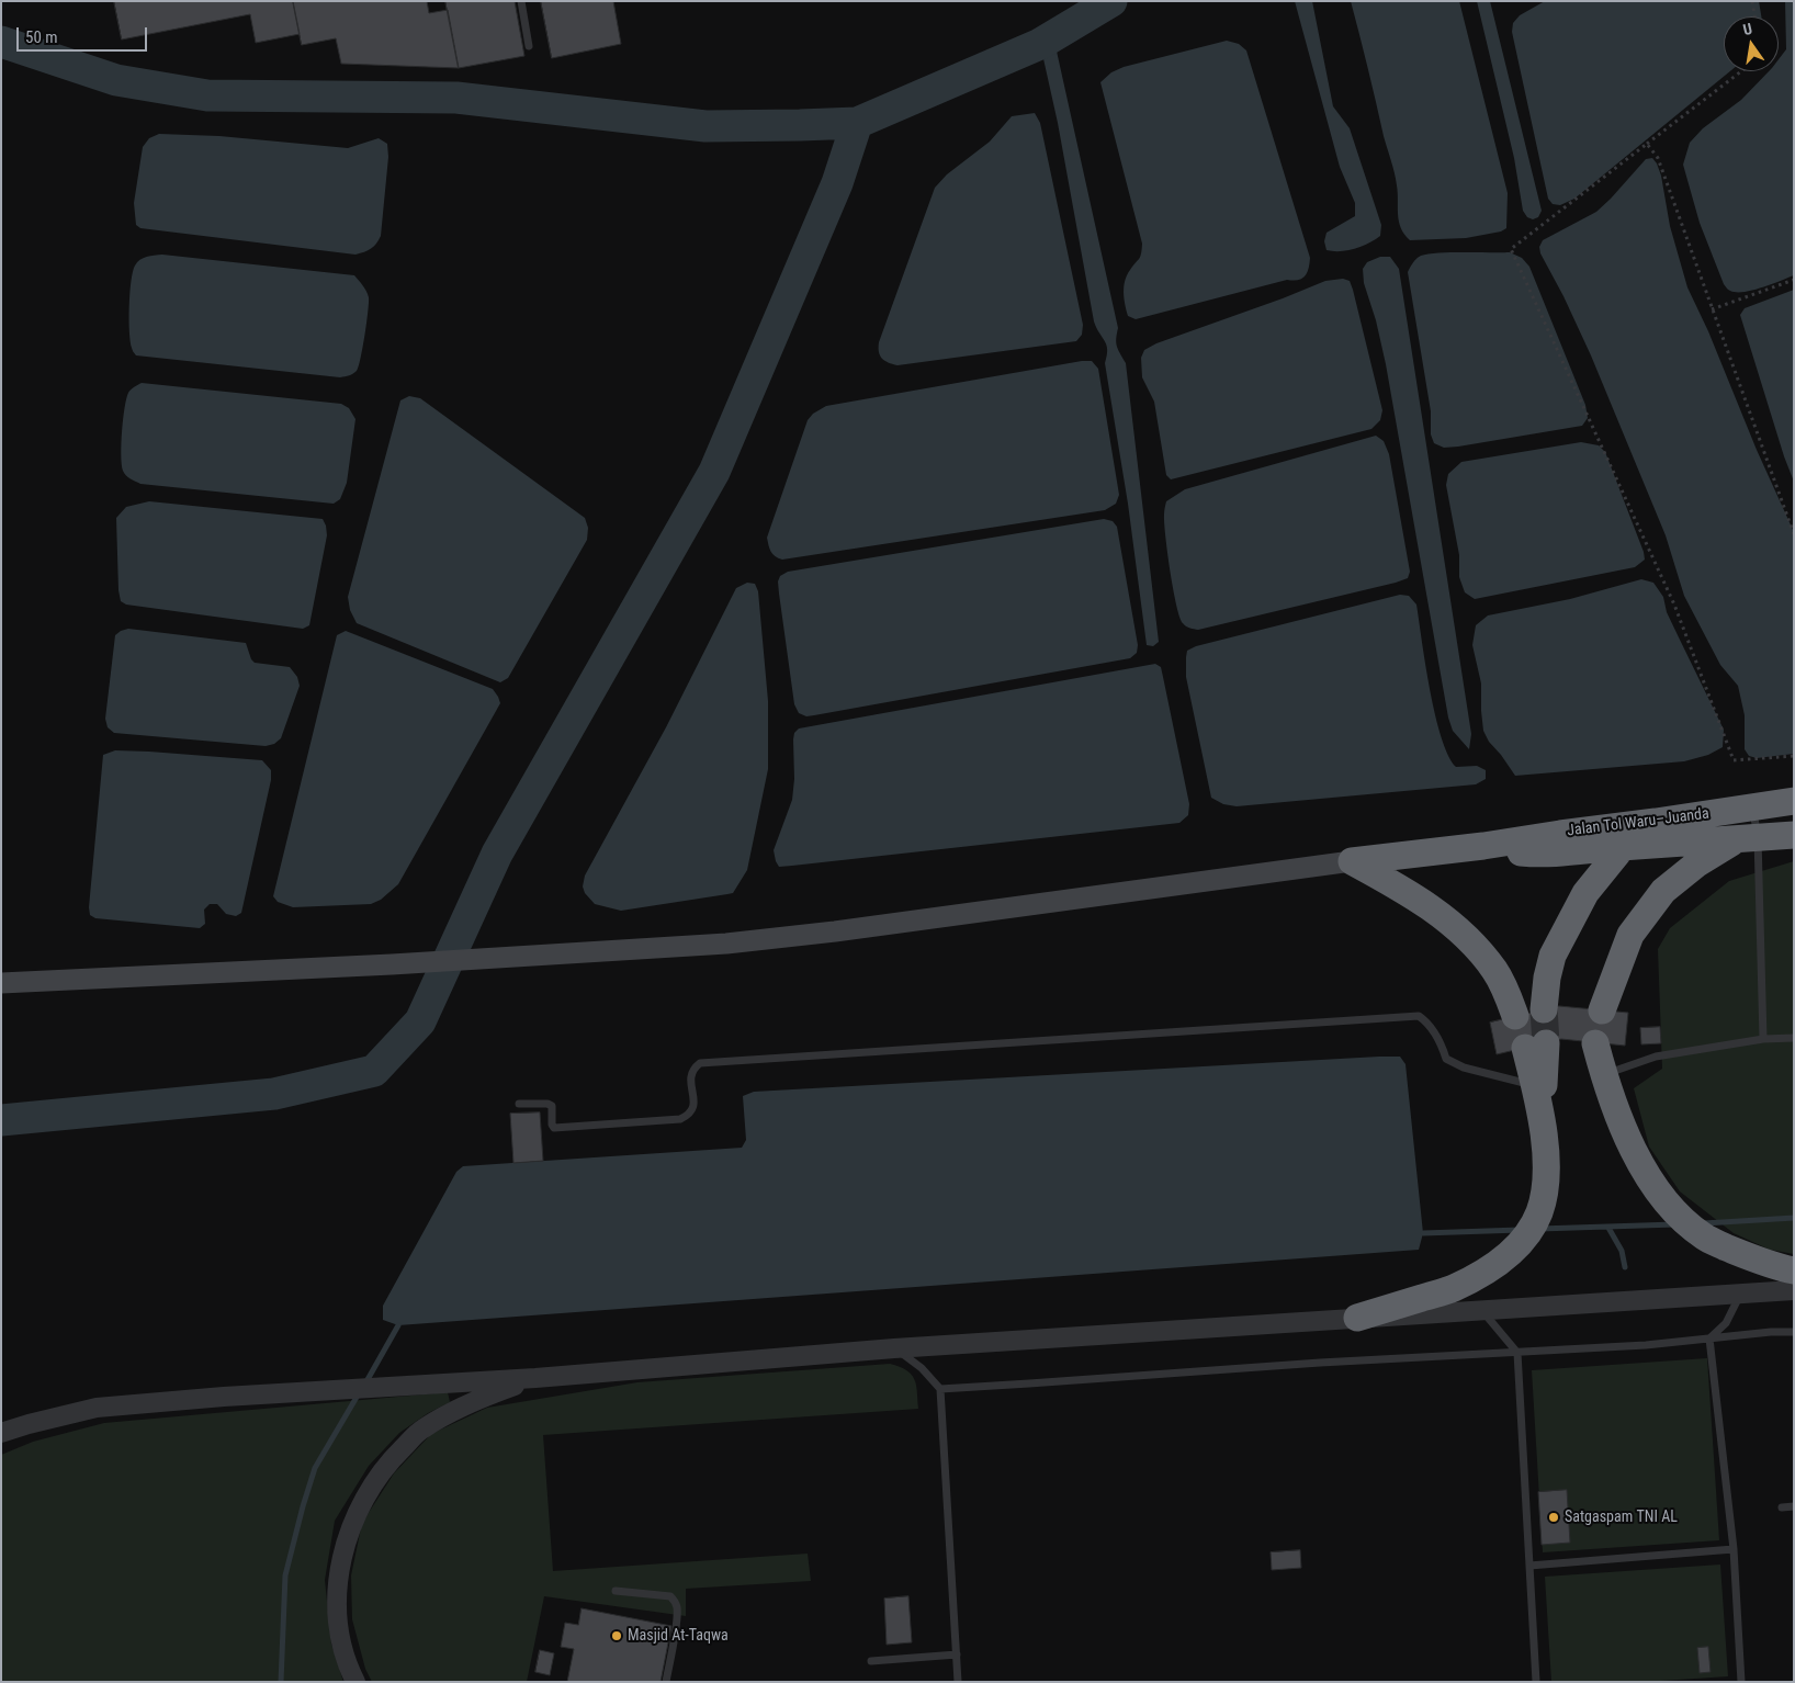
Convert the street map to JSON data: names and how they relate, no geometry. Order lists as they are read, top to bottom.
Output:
{
  "streets": {
    "highway": ["Jalan Tol Waru–Juanda"]
  },
  "places": ["Satgaspam TNI AL", "Masjid At-Taqwa"],
  "scale_bar": "50 m",
  "north": "top"
}
